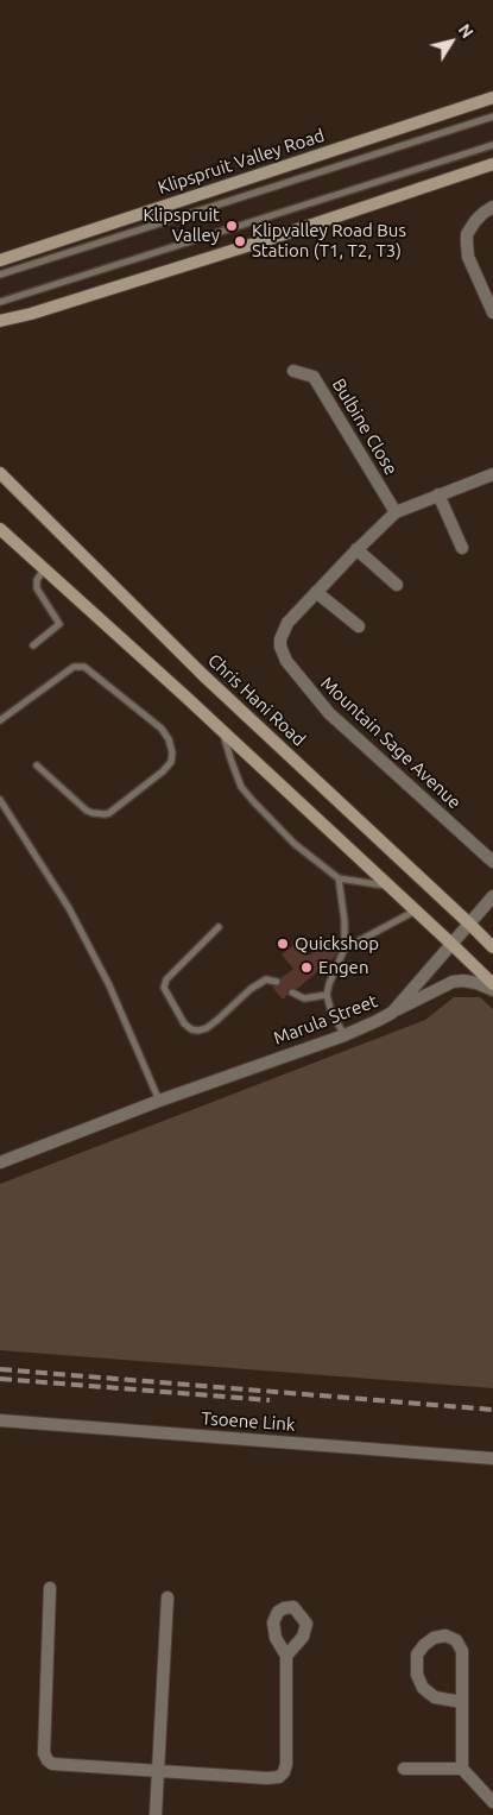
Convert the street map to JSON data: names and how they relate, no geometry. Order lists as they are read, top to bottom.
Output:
{
  "streets": {
    "main road": ["Klipspruit Valley Road", "Chris Hani Road"],
    "street": [
      "Bulbine Close",
      "Mountain Sage Avenue",
      "Marula Street",
      "Tsoene Link"
    ]
  },
  "crossings": [
    ["Chris Hani Road", "Marula Street"]
  ],
  "places": [
    "Klipspruit Valley",
    "Klipvalley Road Bus Station (T1, T2, T3)",
    "Quickshop",
    "Engen"
  ],
  "north": "top right"
}
